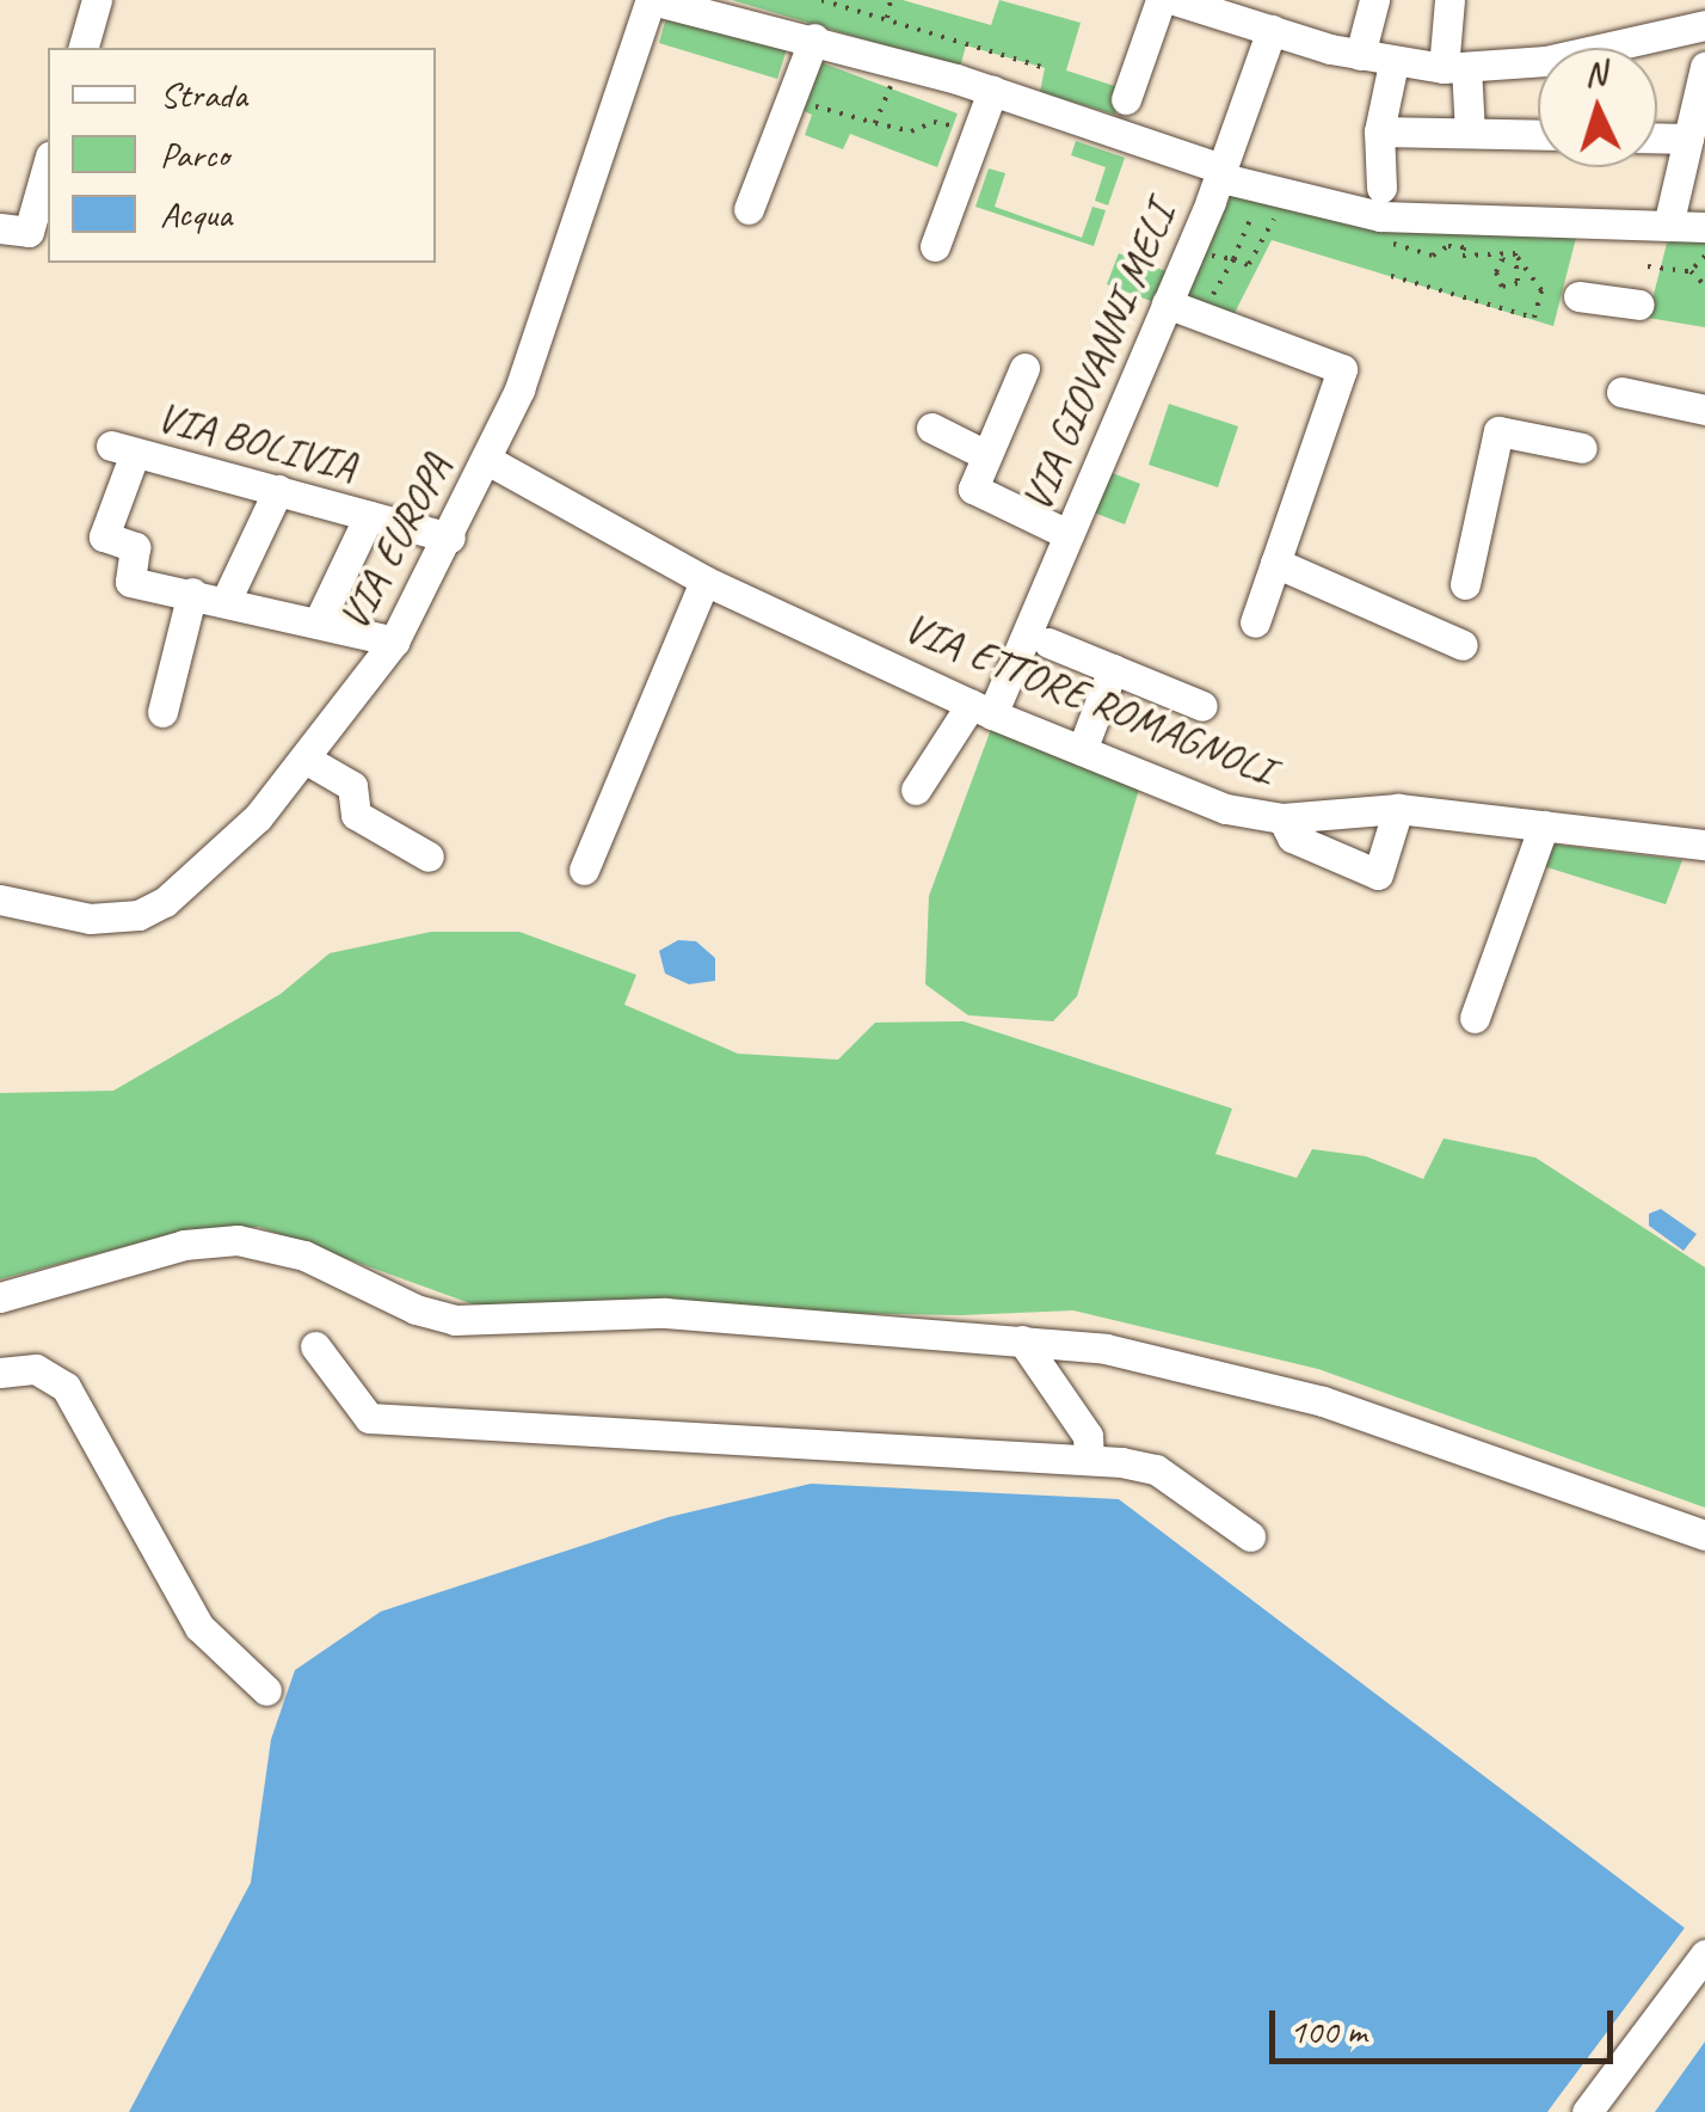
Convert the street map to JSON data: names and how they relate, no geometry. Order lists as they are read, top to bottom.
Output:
{
  "streets": {
    "street": [
      "VIA GIOVANNI MELI",
      "VIA BOLIVIA",
      "VIA EUROPA",
      "VIA ETTORE ROMAGNOLI"
    ]
  },
  "crossings": [
    ["VIA GIOVANNI MELI", "VIA ETTORE ROMAGNOLI"],
    ["VIA BOLIVIA", "VIA EUROPA"],
    ["VIA EUROPA", "VIA ETTORE ROMAGNOLI"]
  ],
  "legend": ["Strada", "Parco", "Acqua"],
  "scale_bar": "100 m",
  "north": "top"
}
